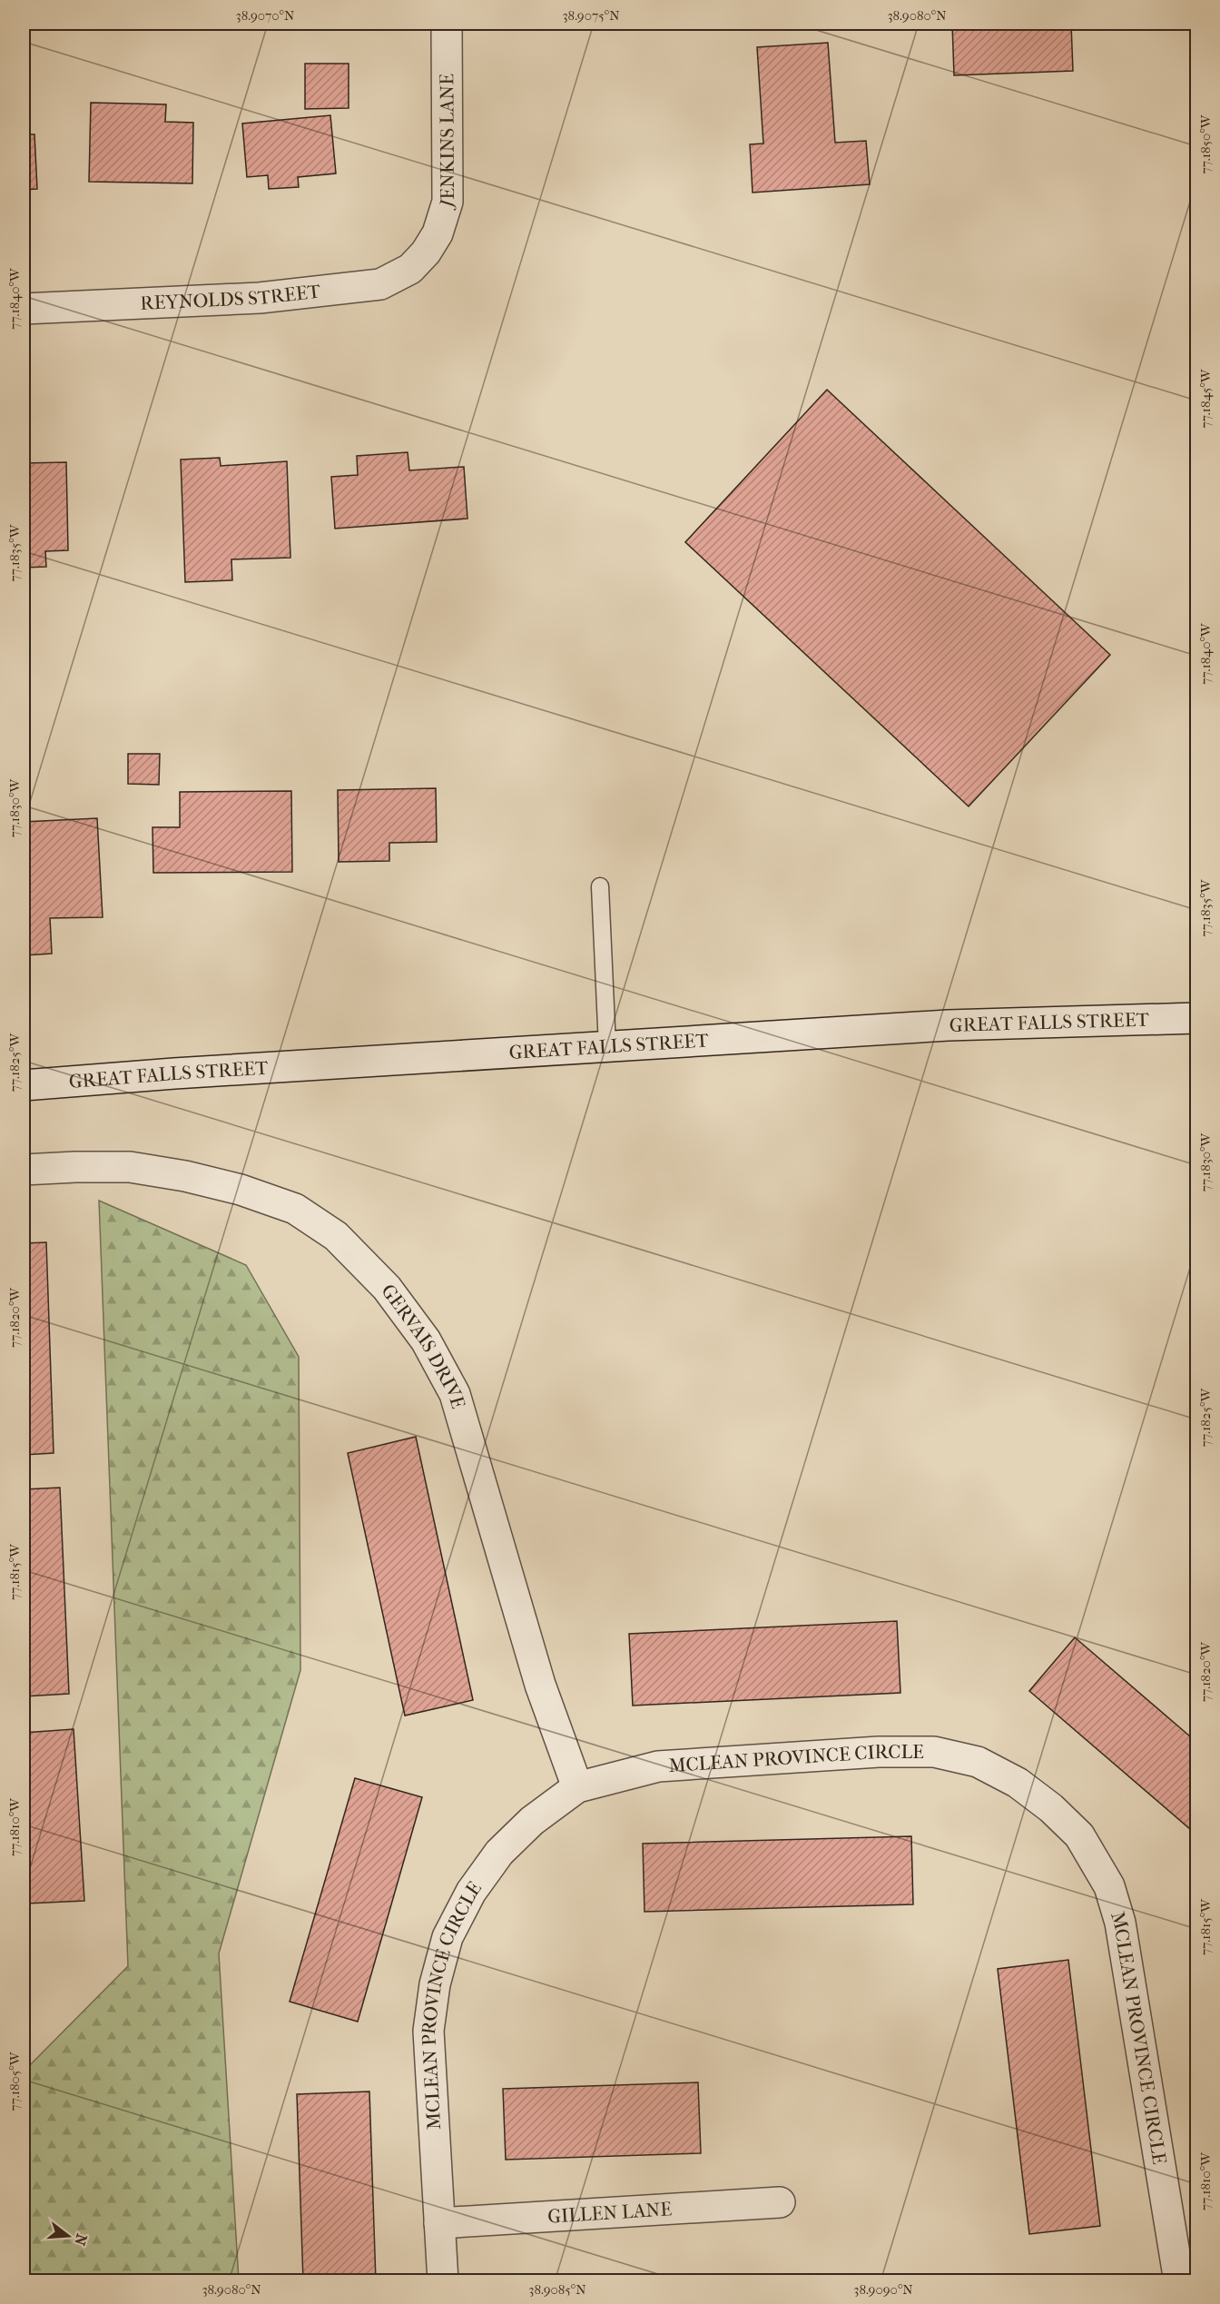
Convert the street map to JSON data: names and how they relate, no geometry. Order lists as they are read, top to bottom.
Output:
{
  "streets": {
    "street": [
      "JENKINS LANE",
      "REYNOLDS STREET",
      "GREAT FALLS STREET",
      "GERVAIS DRIVE",
      "MCLEAN PROVINCE CIRCLE",
      "GILLEN LANE"
    ]
  },
  "crossings": [
    ["JENKINS LANE", "REYNOLDS STREET"],
    ["GERVAIS DRIVE", "MCLEAN PROVINCE CIRCLE"],
    ["MCLEAN PROVINCE CIRCLE", "GILLEN LANE"]
  ],
  "north": "right",
  "coordinates": [
    "38.9070°N",
    "38.9075°N",
    "38.9080°N",
    "77.1850°W",
    "77.1840°W",
    "77.1845°W",
    "77.1835°W",
    "77.1830°W",
    "77.1825°W",
    "77.1820°W",
    "77.1815°W",
    "77.1810°W",
    "77.1805°W",
    "38.9085°N",
    "38.9090°N"
  ]
}
